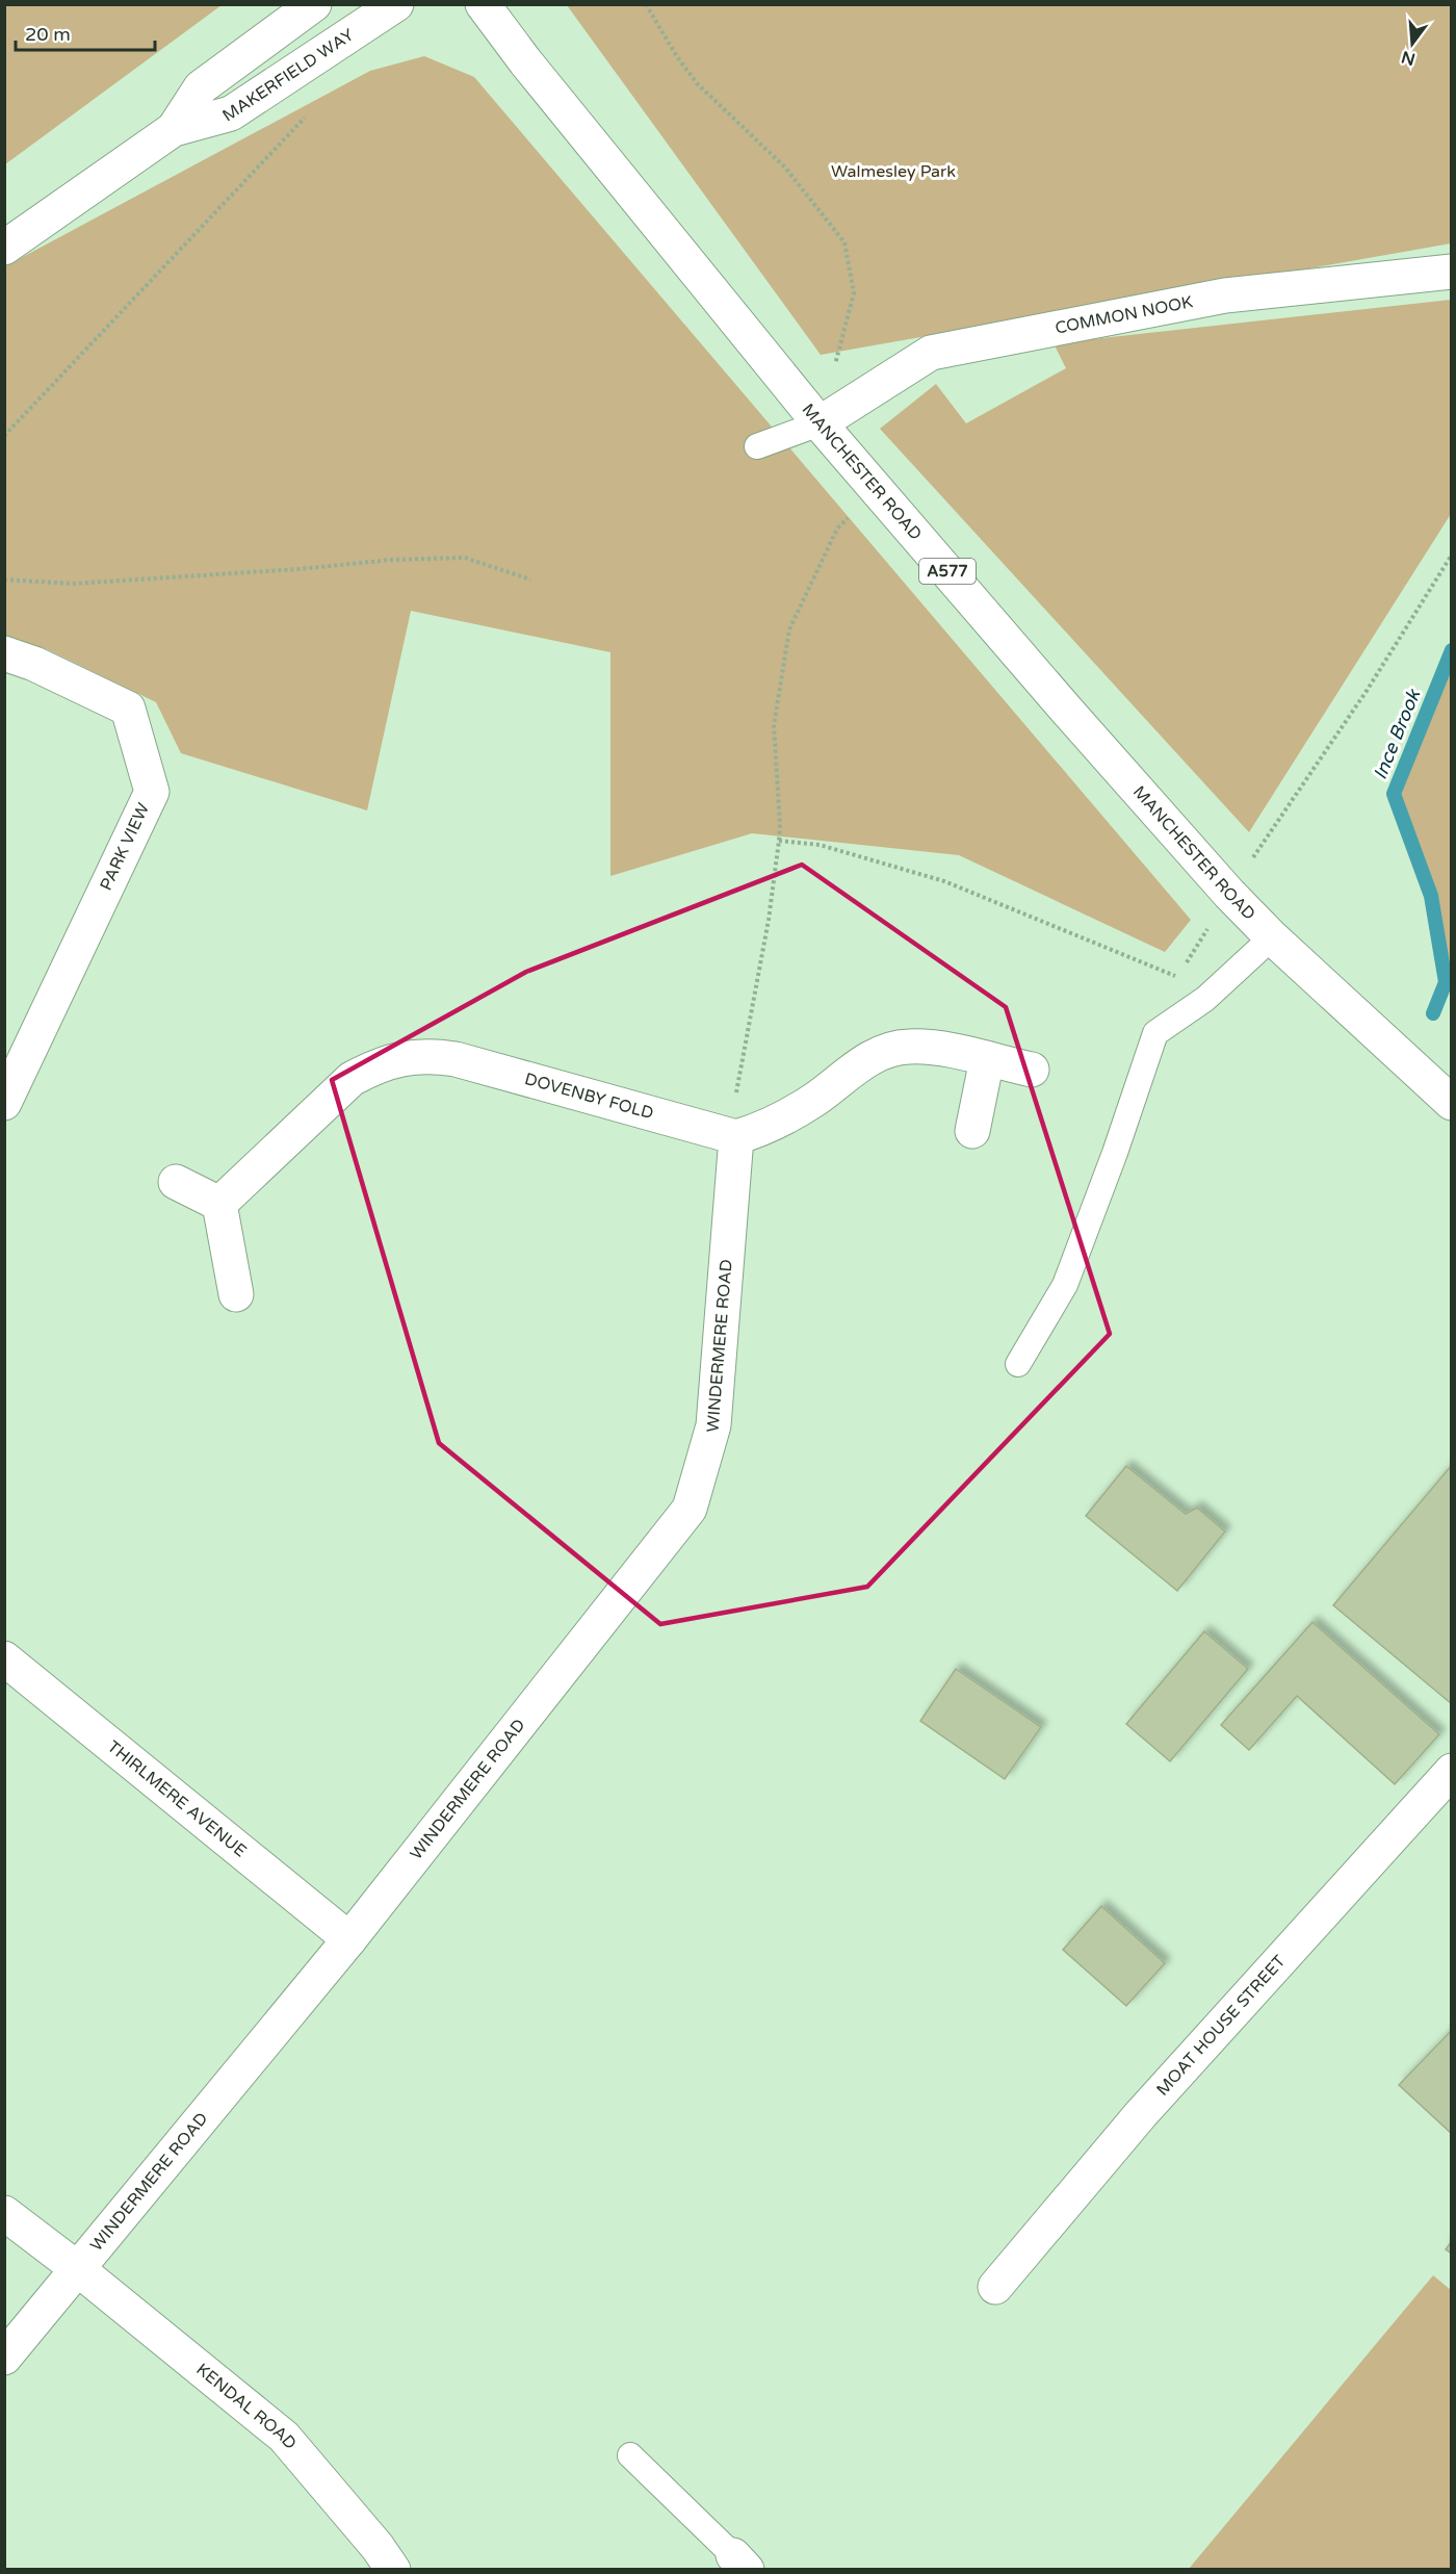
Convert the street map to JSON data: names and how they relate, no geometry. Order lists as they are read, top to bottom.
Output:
{
  "streets": {
    "main road": [
      "MAKERFIELD WAY",
      "COMMON NOOK",
      "MANCHESTER ROAD",
      "A577",
      "PARK VIEW",
      "DOVENBY FOLD",
      "WINDERMERE ROAD",
      "THIRLMERE AVENUE",
      "MOAT HOUSE STREET",
      "KENDAL ROAD"
    ]
  },
  "crossings": [
    ["COMMON NOOK", "MANCHESTER ROAD"],
    ["DOVENBY FOLD", "WINDERMERE ROAD"],
    ["WINDERMERE ROAD", "THIRLMERE AVENUE"],
    ["WINDERMERE ROAD", "KENDAL ROAD"]
  ],
  "water": ["Ince Brook"],
  "parks": ["Walmesley Park"],
  "scale_bar": "20 m",
  "north": "bottom"
}
